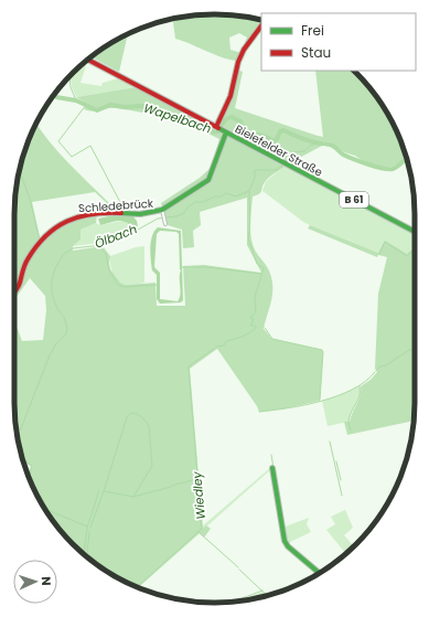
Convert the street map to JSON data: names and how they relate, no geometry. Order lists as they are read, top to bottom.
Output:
{
  "streets": {
    "street": ["Bielefelder Straße", "B 61", "Schledebrück"]
  },
  "crossings": [
    ["Bielefelder Straße", "Schledebrück"]
  ],
  "water": ["Wapelbach", "Ölbach", "Wiedley"],
  "legend": ["Frei", "Stau"],
  "north": "right"
}
